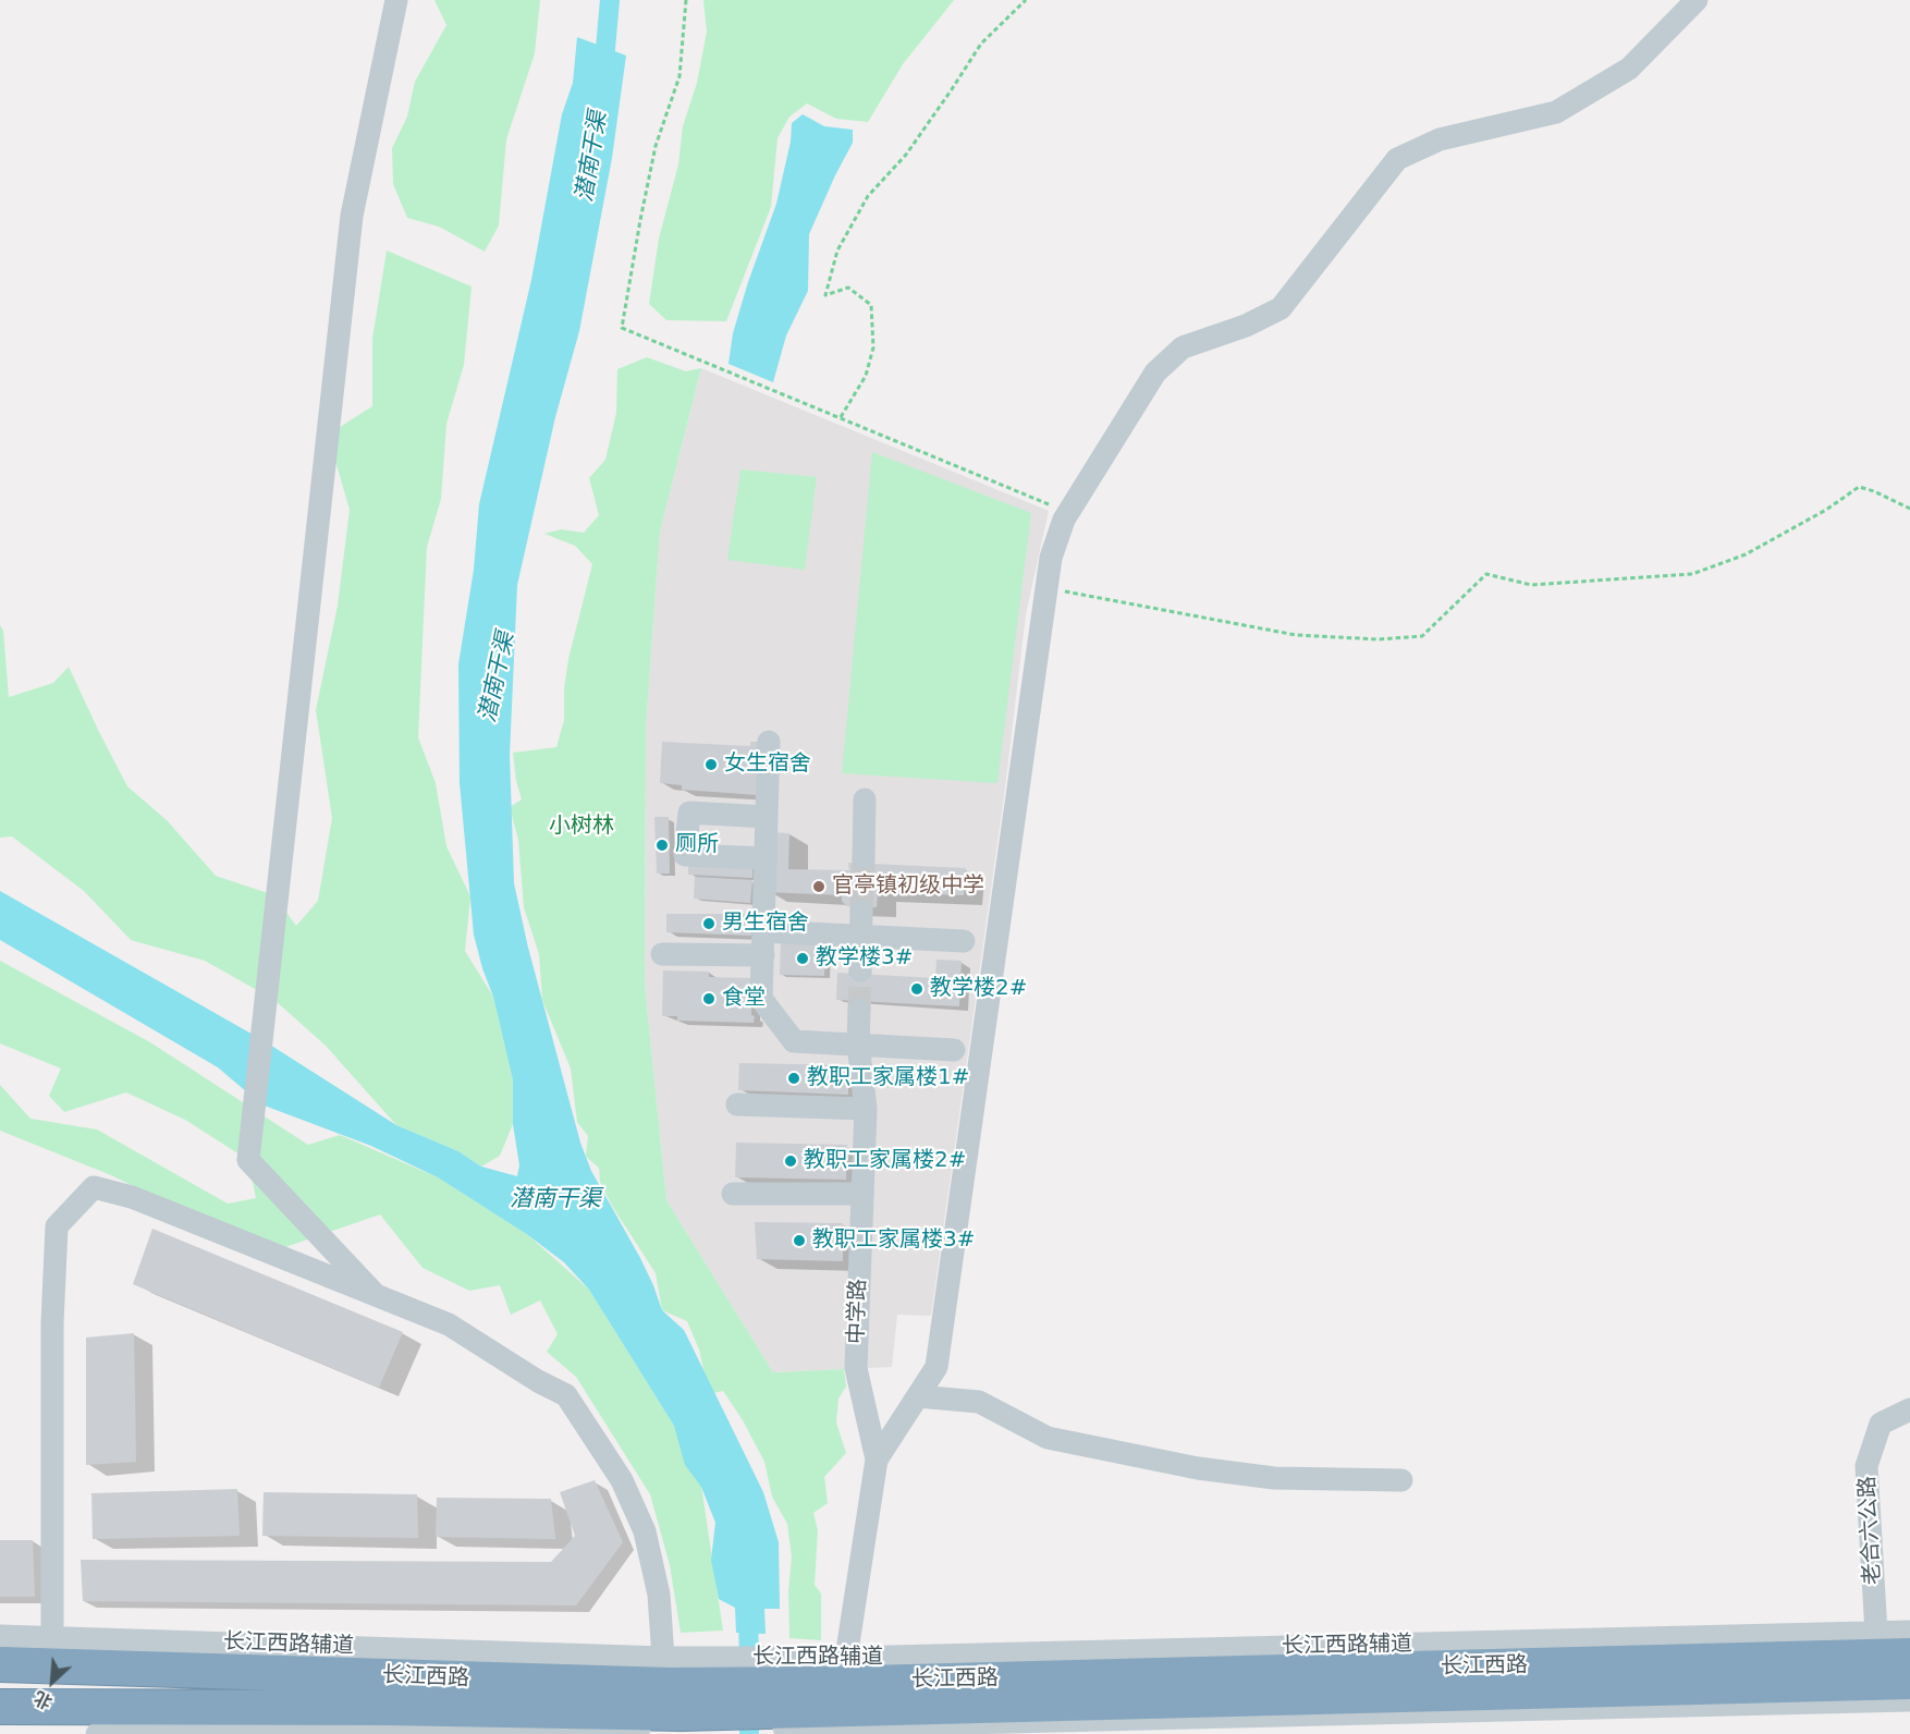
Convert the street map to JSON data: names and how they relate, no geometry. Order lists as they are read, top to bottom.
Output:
{
  "streets": {
    "highway": ["长江西路"],
    "street": ["中学路", "老合六公路", "长江西路辅道"]
  },
  "crossings": [
    ["老合六公路", "长江西路辅道"],
    ["长江西路辅道", "长江西路"]
  ],
  "water": ["潜南干渠"],
  "parks": ["小树林"],
  "places": [
    "女生宿舍",
    "厕所",
    "官亭镇初级中学",
    "男生宿舍",
    "教学楼3#",
    "教学楼2#",
    "食堂",
    "教职工家属楼1#",
    "教职工家属楼2#",
    "教职工家属楼3#"
  ],
  "north": "bottom left"
}
